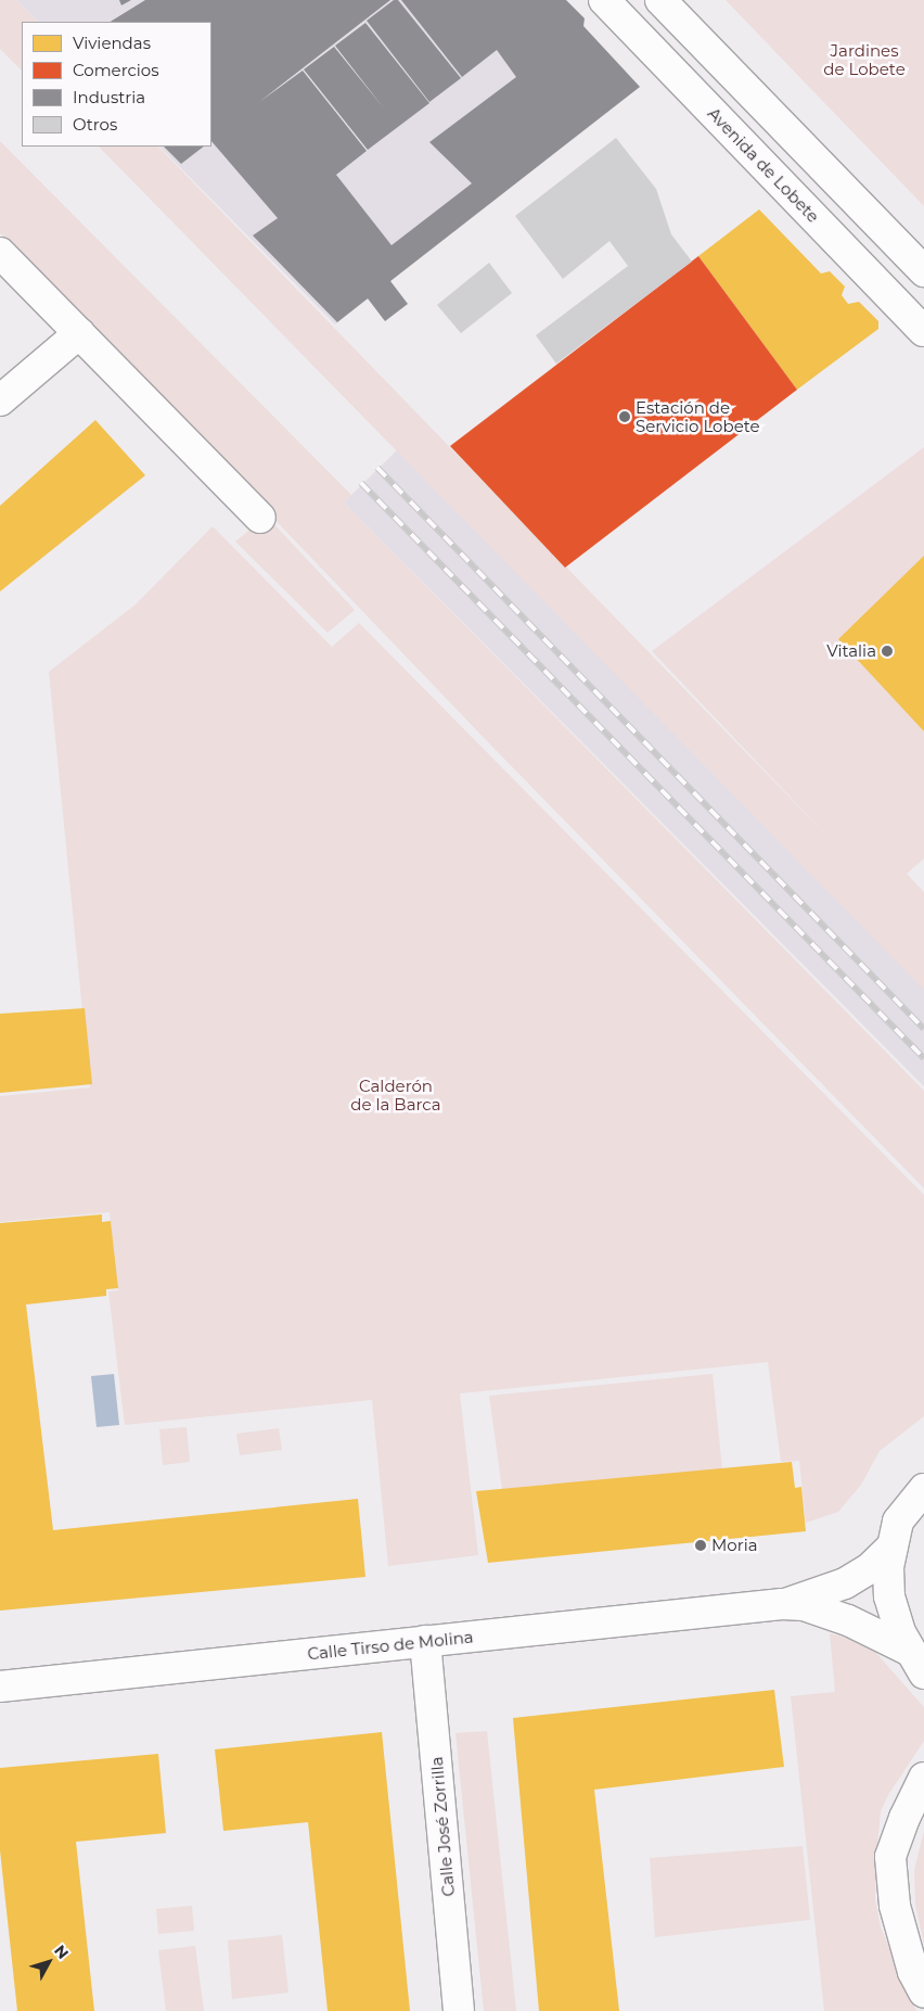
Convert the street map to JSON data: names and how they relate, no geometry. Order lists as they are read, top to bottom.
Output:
{
  "streets": {
    "main road": ["Avenida de Lobete", "Calle Tirso de Molina", "Calle José Zorrilla"]
  },
  "crossings": [
    ["Calle Tirso de Molina", "Calle José Zorrilla"]
  ],
  "parks": ["Jardines de Lobete", "Calderón de la Barca"],
  "places": ["Estación de Servicio Lobete", "Vitalia", "Moria"],
  "legend": [
    "Viviendas",
    "Comercios",
    "Industria",
    "Otros"
  ],
  "north": "top right"
}
